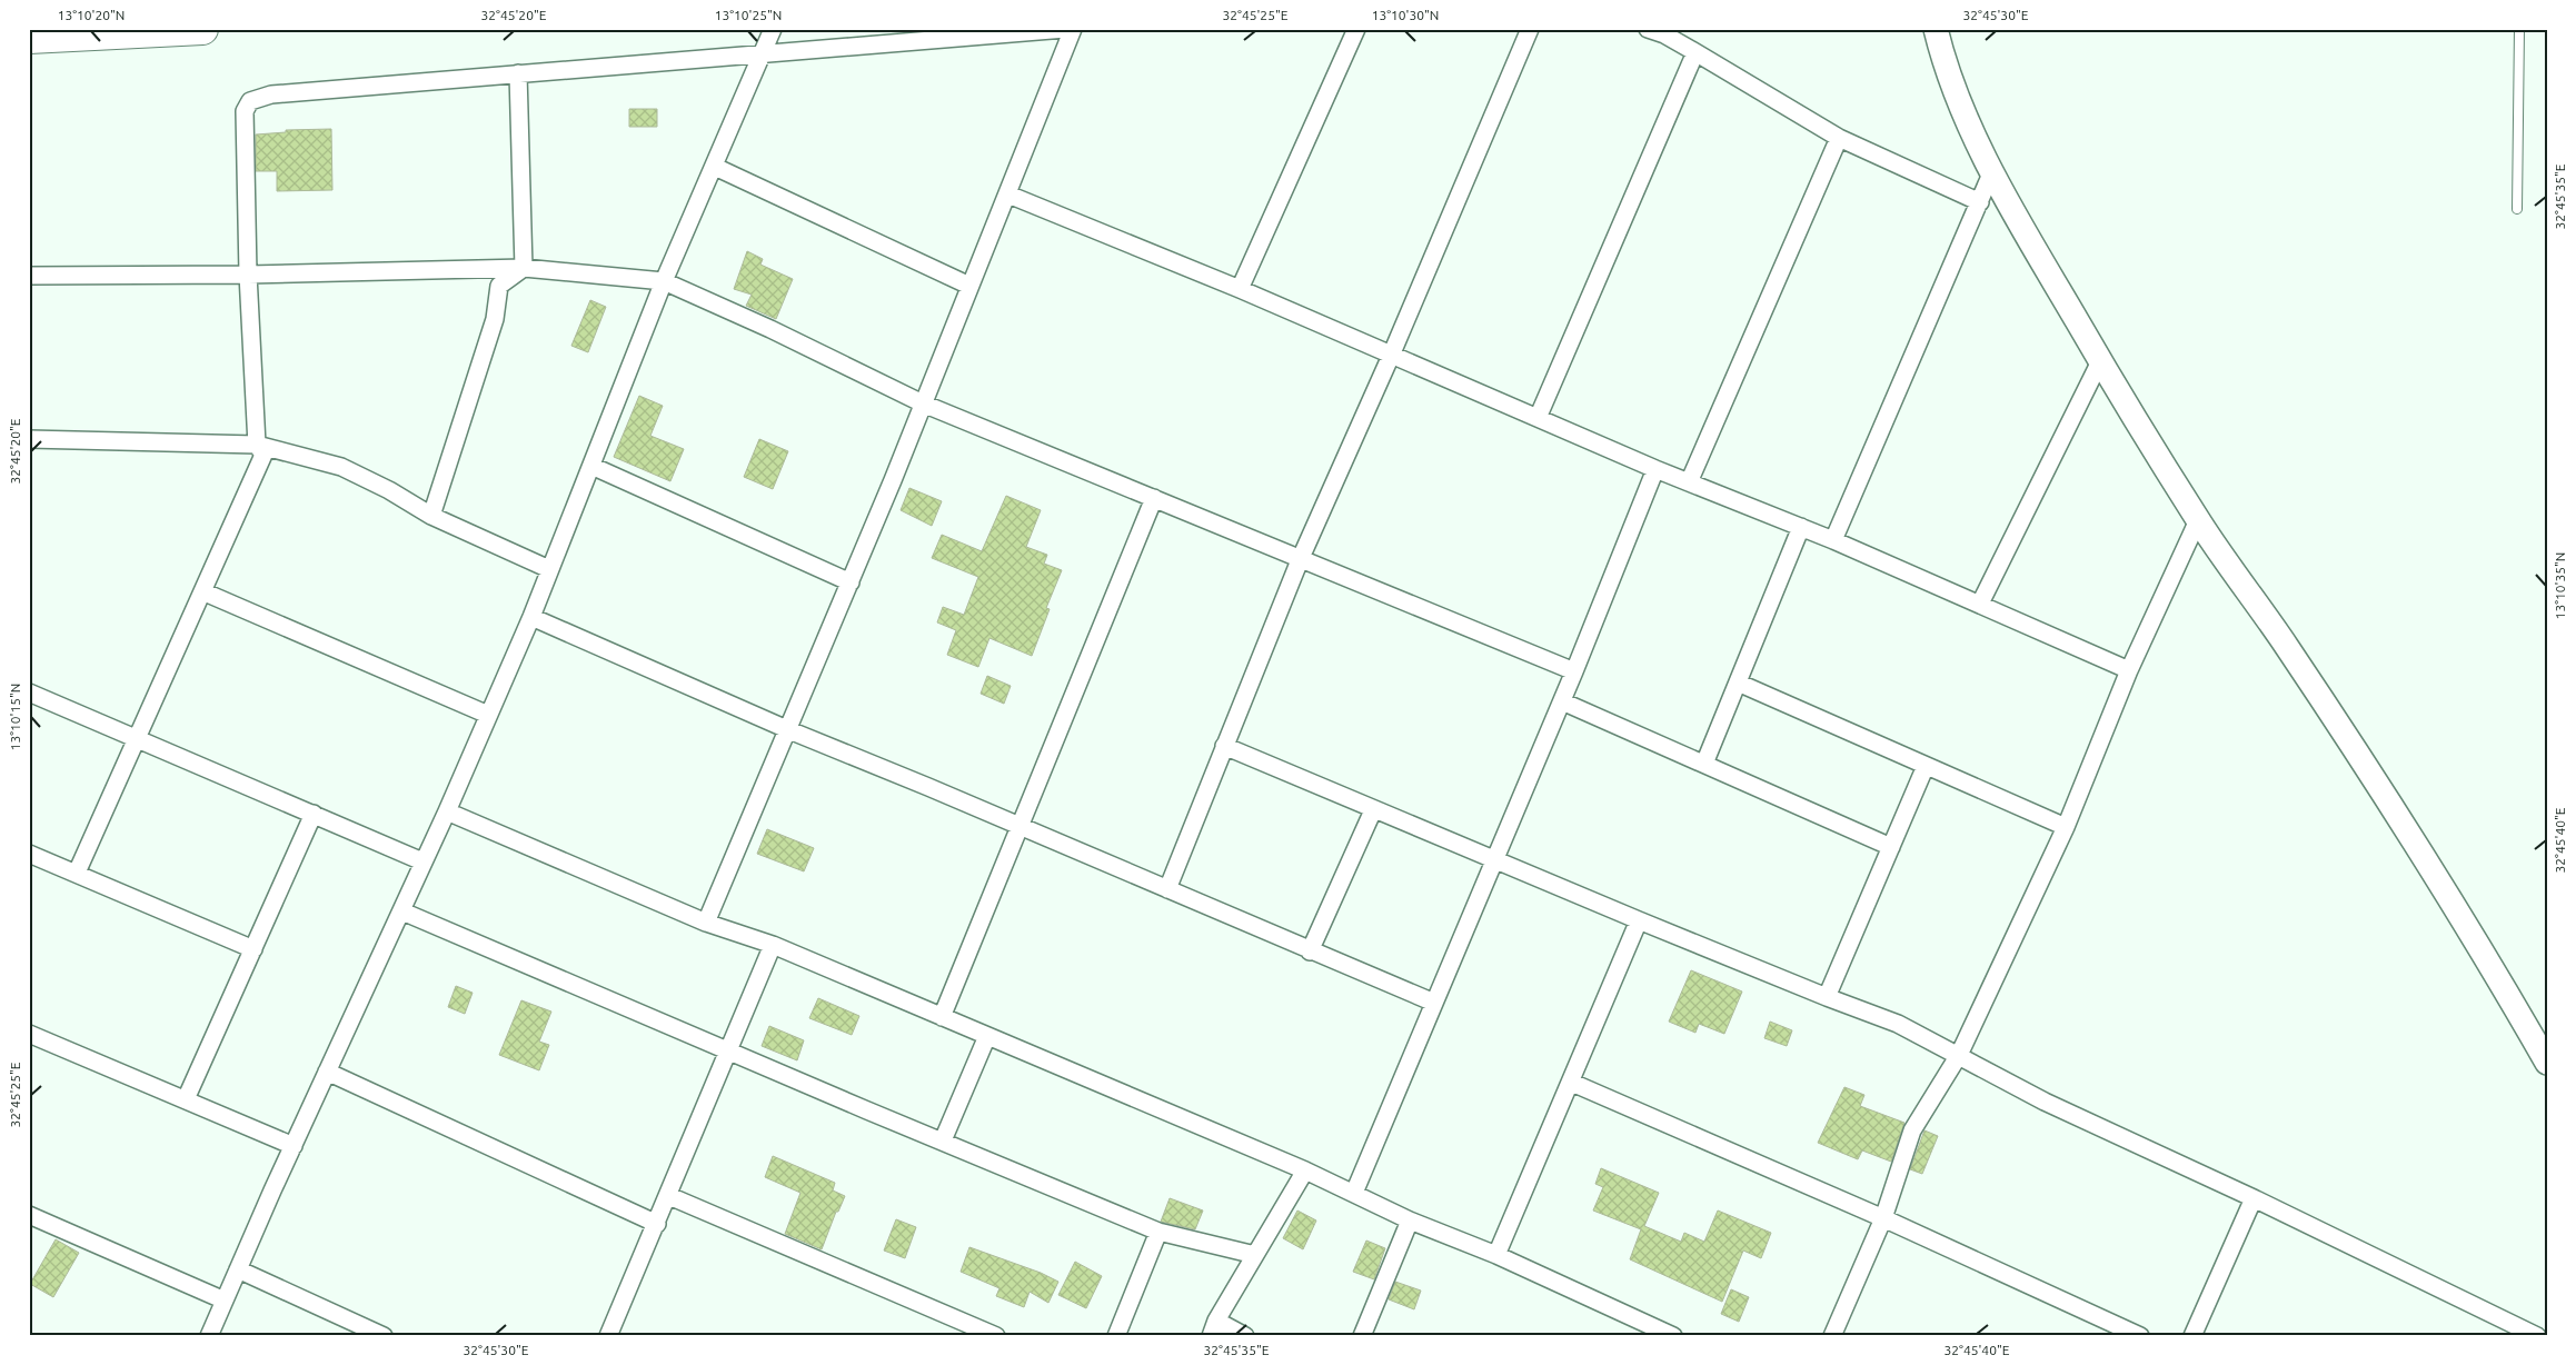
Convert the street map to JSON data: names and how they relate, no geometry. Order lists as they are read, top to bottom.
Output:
{
  "coordinates": [
    "13°10'20\"N",
    "32°45'20\"E",
    "13°10'25\"N",
    "32°45'25\"E",
    "13°10'30\"N",
    "32°45'30\"E",
    "32°45'35\"E",
    "13°10'35\"N",
    "13°10'15\"N",
    "32°45'40\"E"
  ]
}
